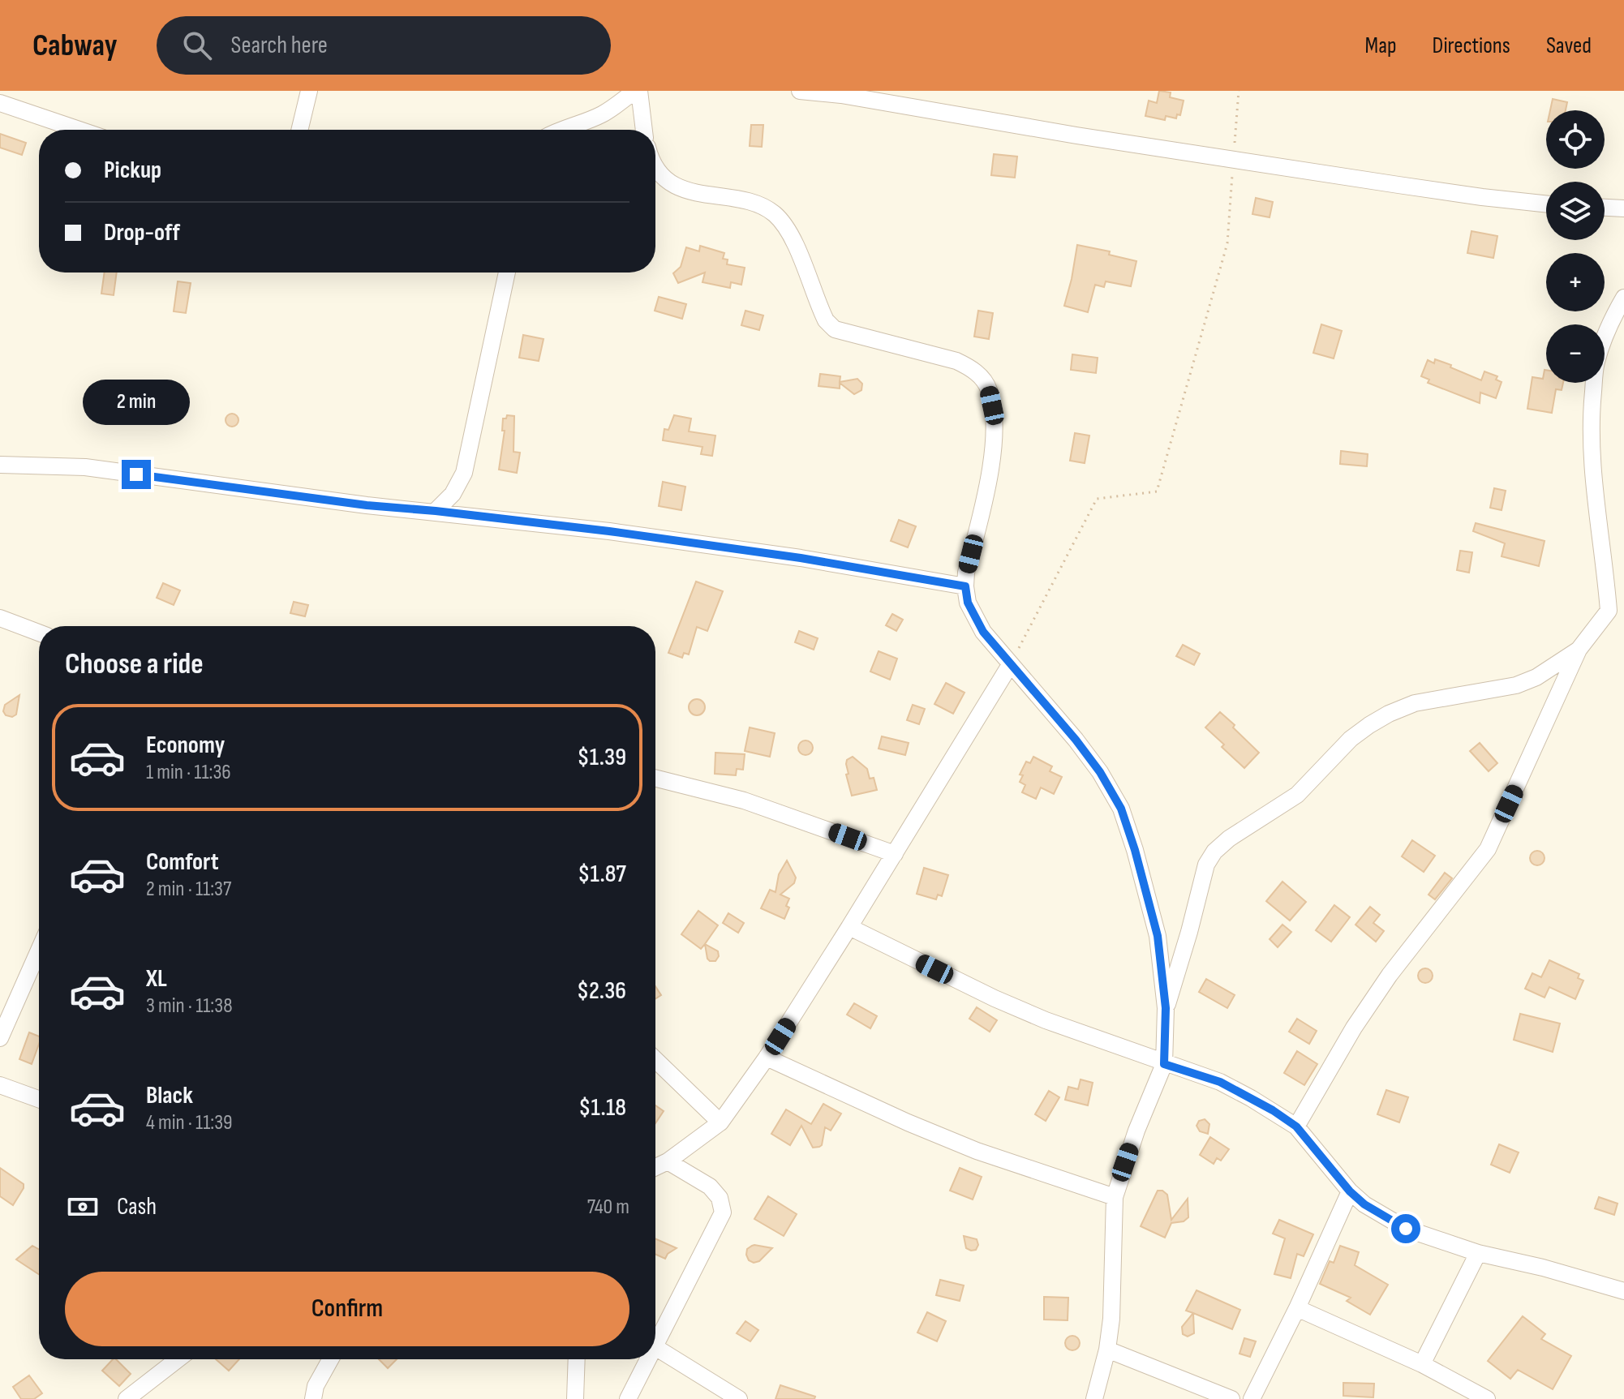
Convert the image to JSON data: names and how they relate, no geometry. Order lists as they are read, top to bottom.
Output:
{
  "page": {
    "header": "Cabway",
    "search": "Search here",
    "nav": ["Map", "Directions", "Saved"],
    "map_buttons": ["+", "−"],
    "banner": ["Pickup", "Drop-off"],
    "bubble": "2 min",
    "heading": "Choose a ride",
    "list": [
      {
        "name": "Economy",
        "note": "1 min · 11:36",
        "value": "$1.39"
      },
      {
        "name": "Comfort",
        "note": "2 min · 11:37",
        "value": "$1.87"
      },
      {
        "name": "XL",
        "note": "3 min · 11:38",
        "value": "$2.36"
      },
      {
        "name": "Black",
        "note": "4 min · 11:39",
        "value": "$1.18"
      }
    ],
    "pay": ["Cash", "740 m"],
    "buttons": "Confirm"
  }
}
